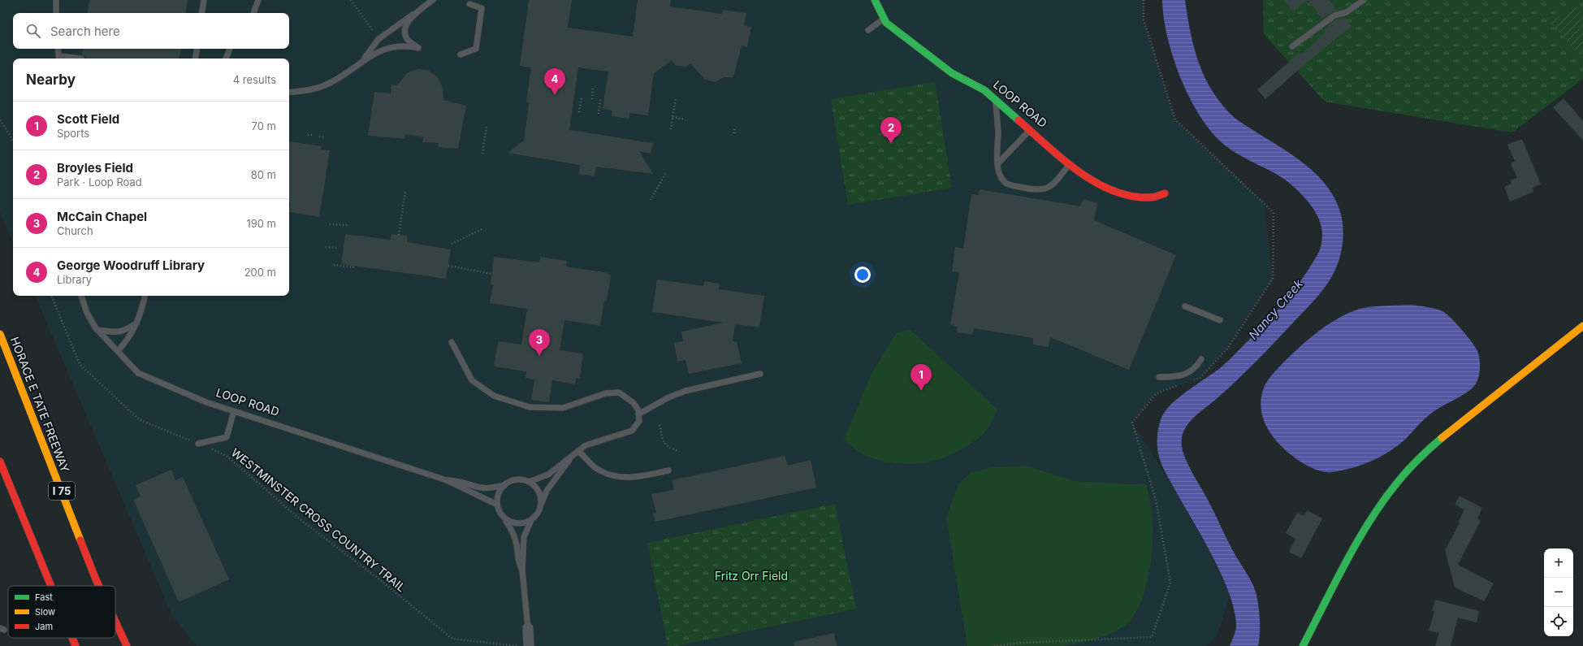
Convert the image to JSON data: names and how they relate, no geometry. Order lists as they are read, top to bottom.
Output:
{
  "streets": {
    "main road": ["LOOP ROAD", "HORACE E TATE FREEWAY", "I 75"],
    "path": ["WESTMINSTER CROSS COUNTRY TRAIL"]
  },
  "water": ["Nancy Creek"],
  "parks": ["Fritz Orr Field"],
  "legend": ["Fast", "Slow", "Jam"],
  "page": {
    "search": "Search here",
    "heading": ["Nearby", "4 results"],
    "pins": [
      "4",
      "2",
      "3",
      "1"
    ],
    "list": [
      {
        "mark": "1",
        "name": "Scott Field",
        "note": "Sports",
        "value": "70 m"
      },
      {
        "mark": "2",
        "name": "Broyles Field",
        "note": "Park · Loop Road",
        "value": "80 m"
      },
      {
        "mark": "3",
        "name": "McCain Chapel",
        "note": "Church",
        "value": "190 m"
      },
      {
        "mark": "4",
        "name": "George Woodruff Library",
        "note": "Library",
        "value": "200 m"
      }
    ],
    "map_buttons": ["+", "−"]
  }
}
